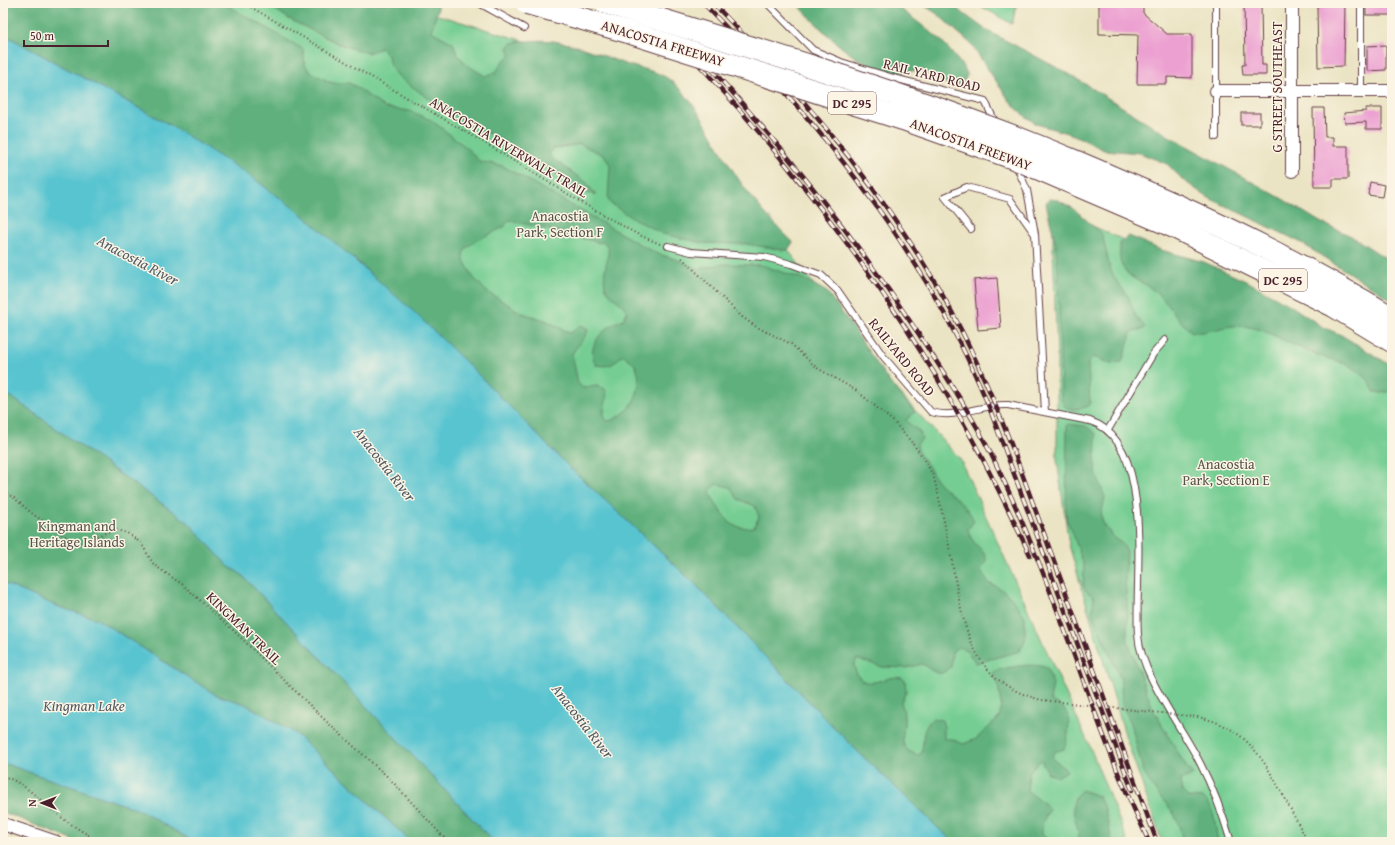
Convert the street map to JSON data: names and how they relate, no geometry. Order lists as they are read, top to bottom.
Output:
{
  "streets": {
    "highway": ["ANACOSTIA FREEWAY", "DC 295"],
    "street": ["G STREET SOUTHEAST"],
    "lane": ["RAIL YARD ROAD", "RAILYARD ROAD"],
    "path": ["ANACOSTIA RIVERWALK TRAIL", "KINGMAN TRAIL"]
  },
  "crossings": [
    ["ANACOSTIA RIVERWALK TRAIL", "RAILYARD ROAD"]
  ],
  "water": ["Anacostia River", "Kingman Lake"],
  "parks": ["Anacostia Park, Section F", "Anacostia Park, Section E", "Kingman and Heritage Islands"],
  "scale_bar": "50 m",
  "north": "left"
}
